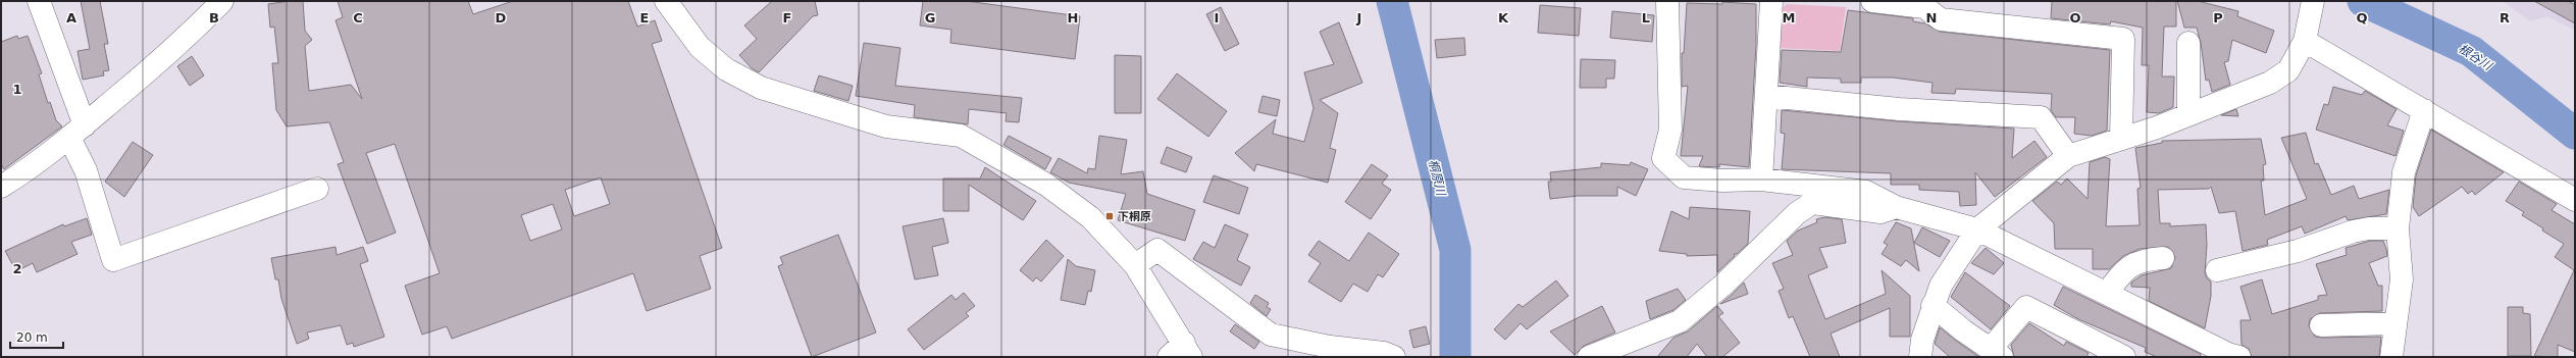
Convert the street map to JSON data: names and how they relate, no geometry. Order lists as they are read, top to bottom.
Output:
{
  "water": ["根谷川", "桐原川"],
  "places": {
    "transit": ["下桐原"]
  },
  "scale_bar": "20 m",
  "grid": {
    "columns": [
      "A",
      "B",
      "C",
      "D",
      "E",
      "F",
      "G",
      "H",
      "I",
      "J",
      "K",
      "L",
      "M",
      "N",
      "O",
      "P",
      "Q",
      "R"
    ],
    "rows": ["1", "2"]
  }
}
